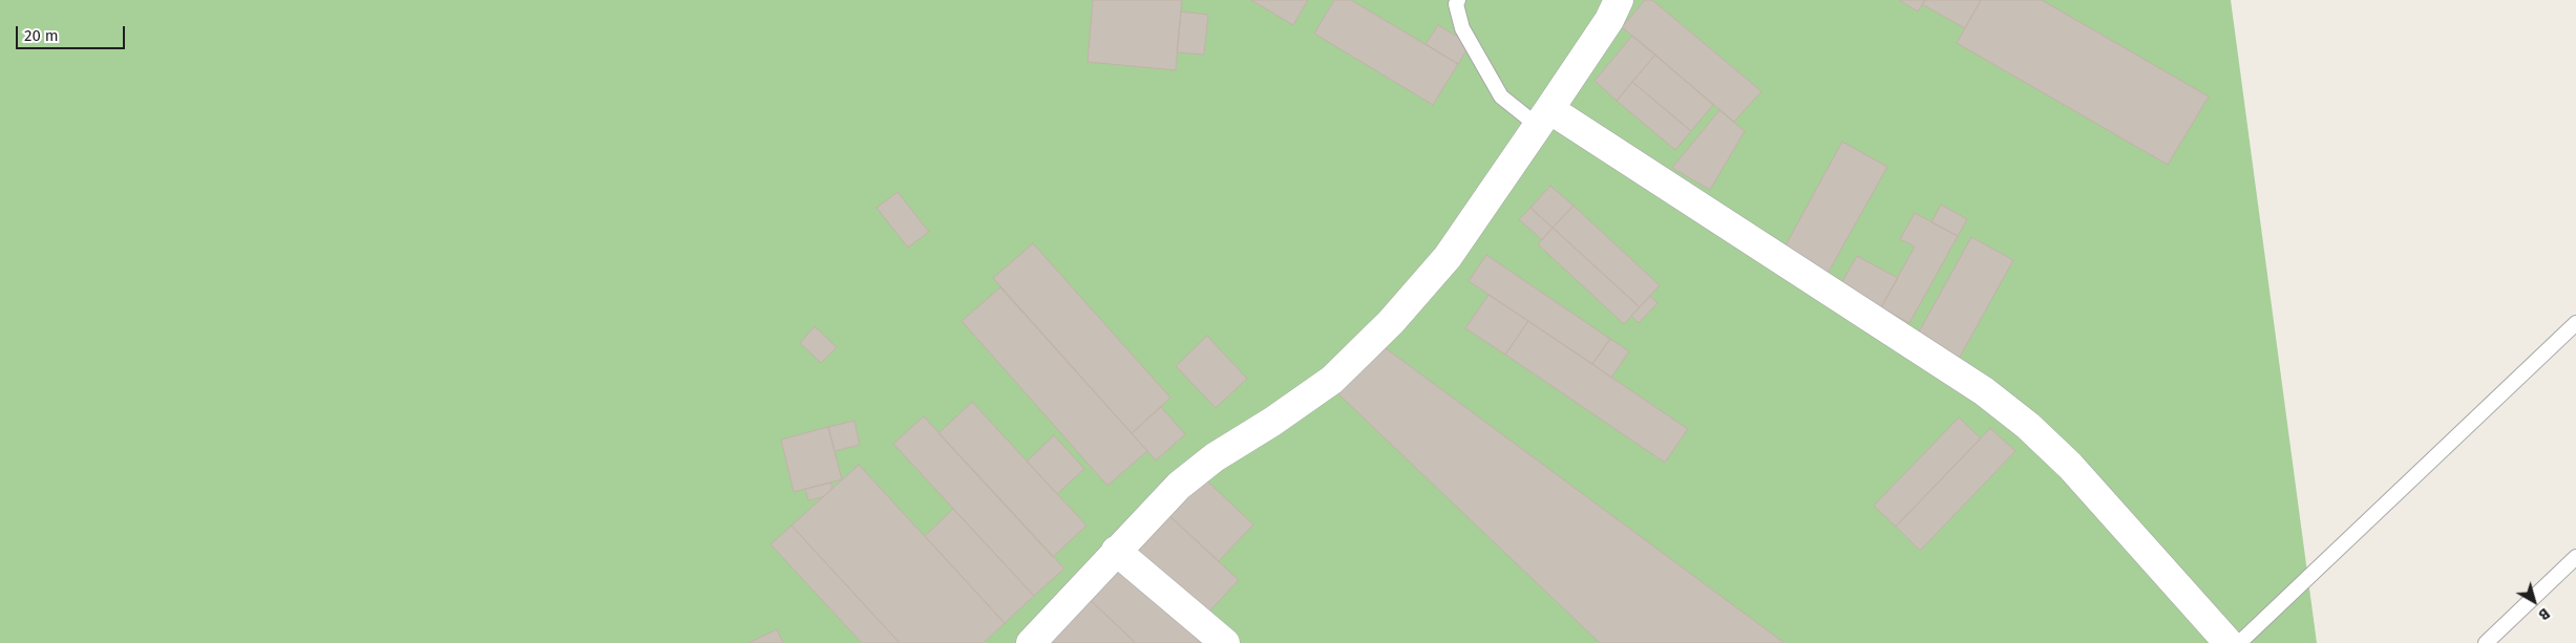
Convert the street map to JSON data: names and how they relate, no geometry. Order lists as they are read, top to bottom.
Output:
{
  "scale_bar": "20 m",
  "north": "bottom right"
}
